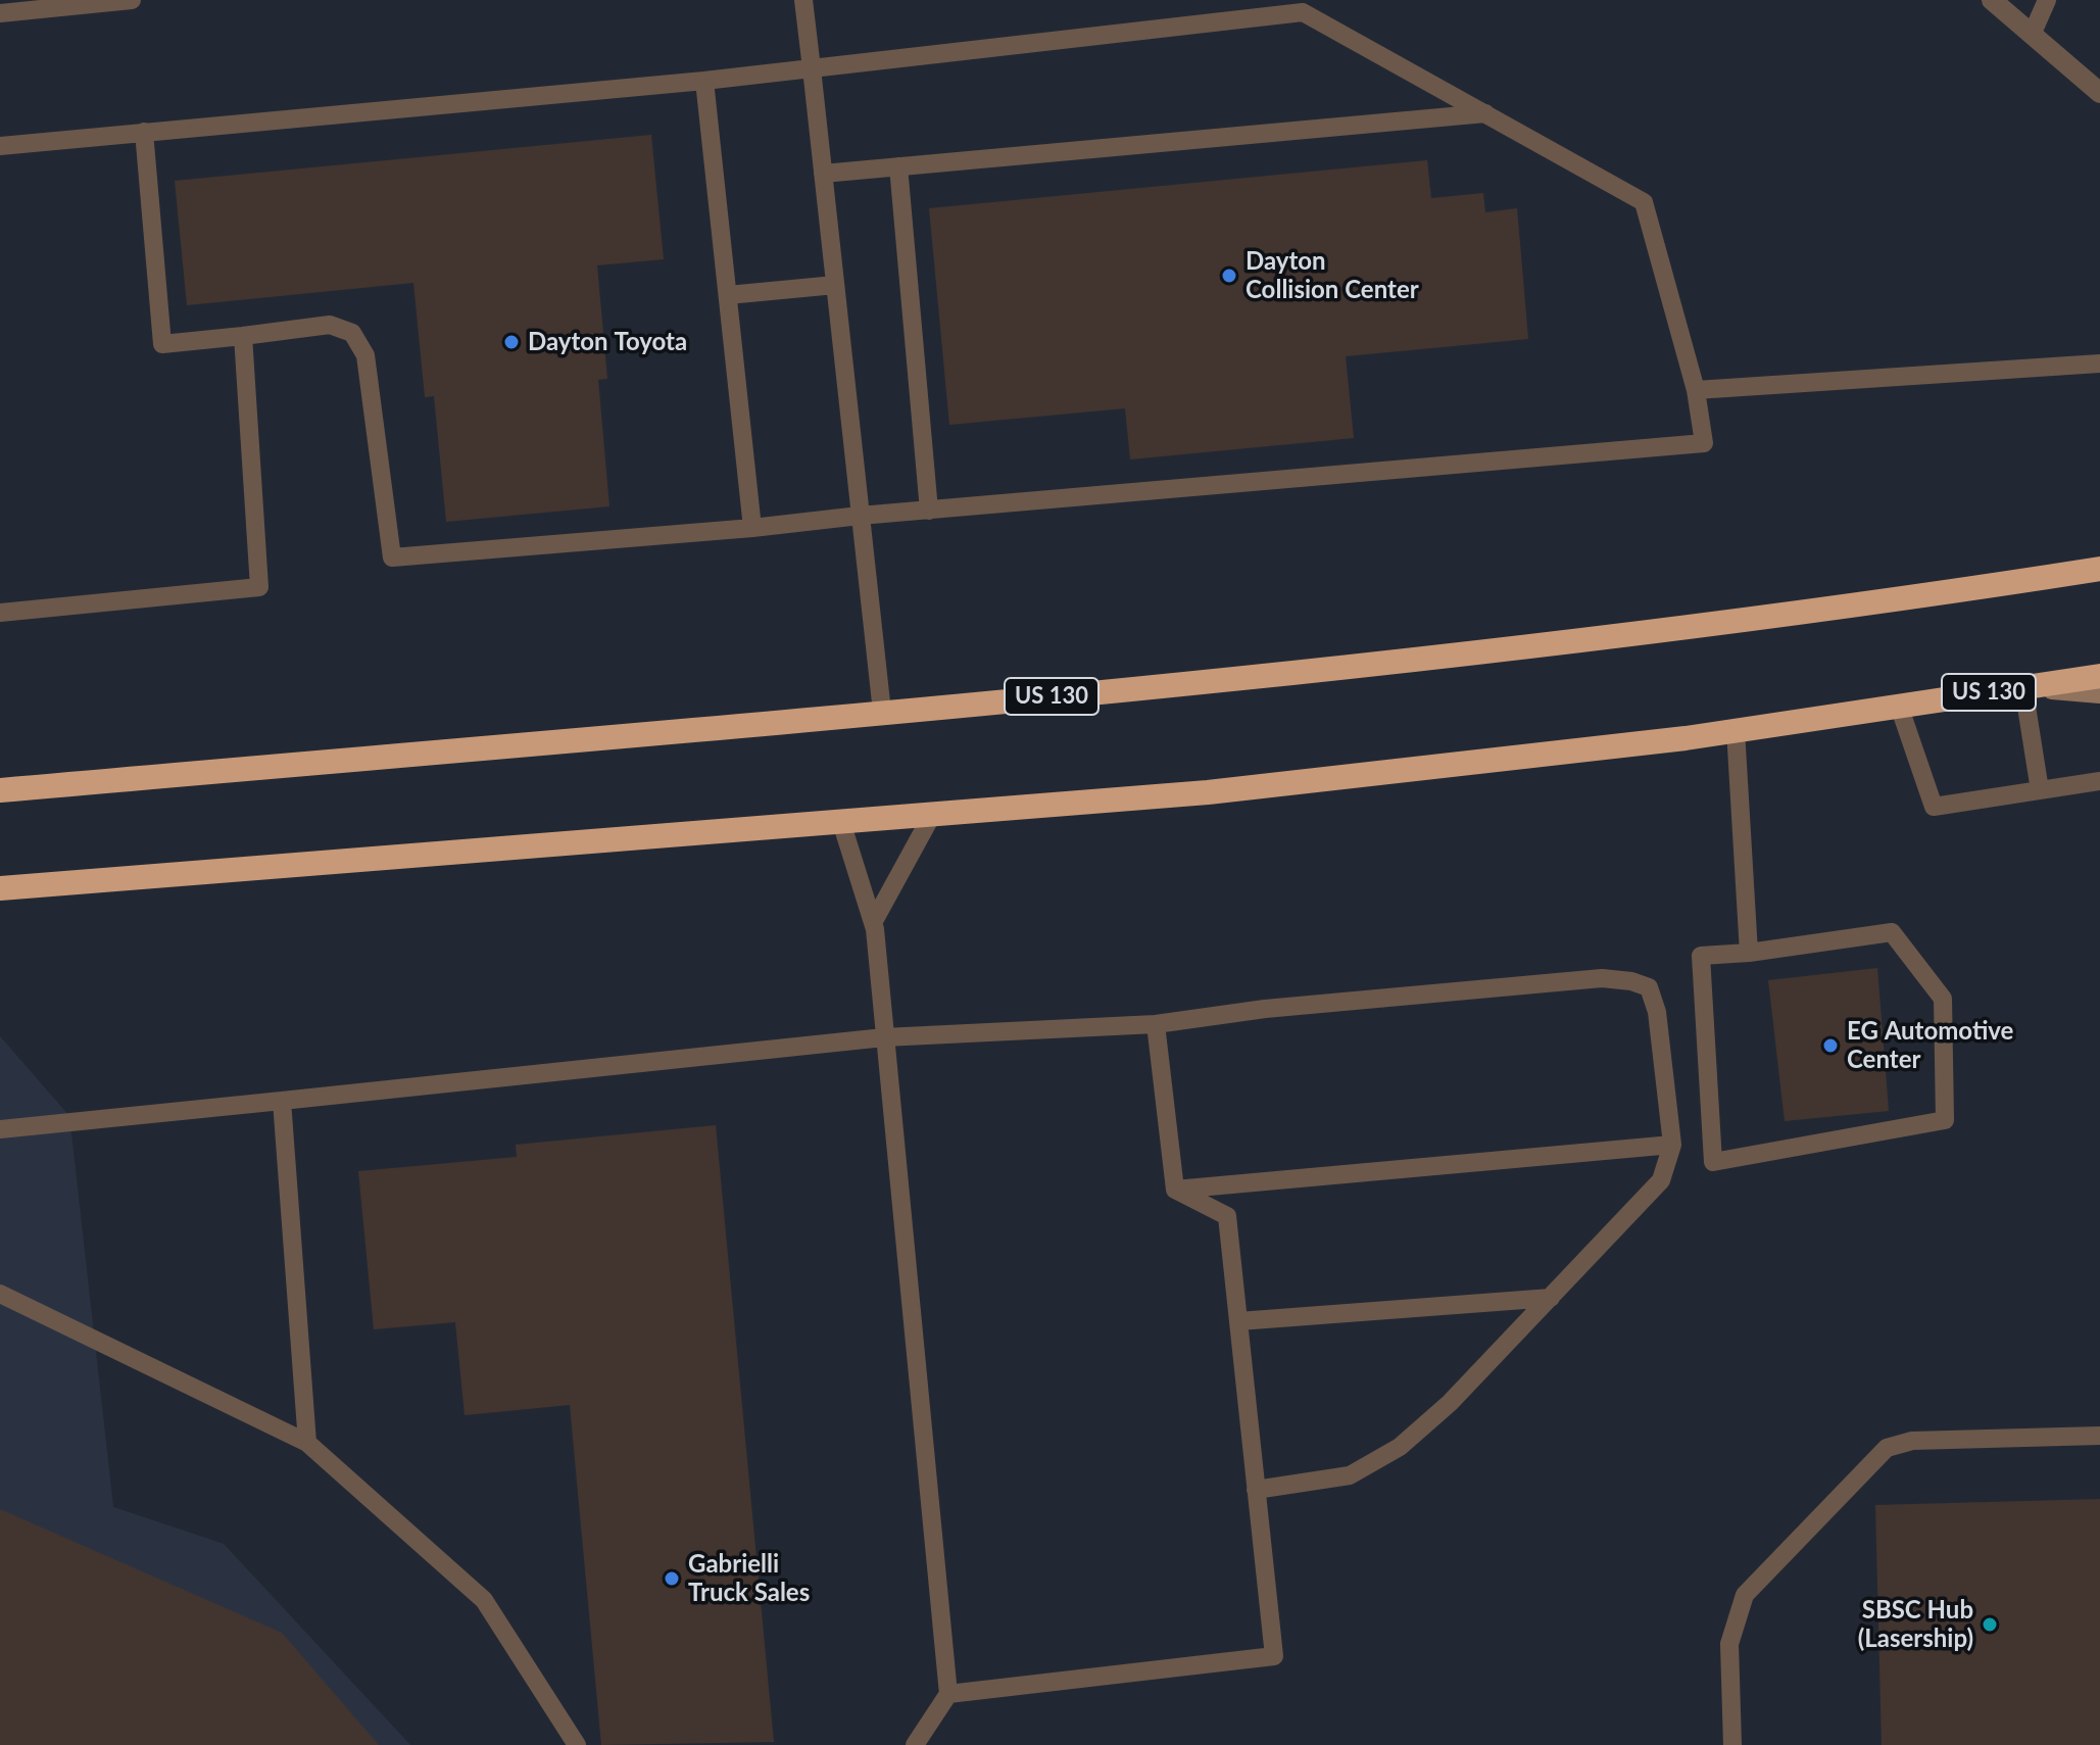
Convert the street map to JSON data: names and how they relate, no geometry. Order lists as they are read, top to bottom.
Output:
{
  "streets": {
    "highway": ["US 130"]
  },
  "places": [
    "Dayton Collision Center",
    "Dayton Toyota",
    "EG Automotive Center",
    "Gabrielli Truck Sales",
    "SBSC Hub (Lasership)"
  ]
}
